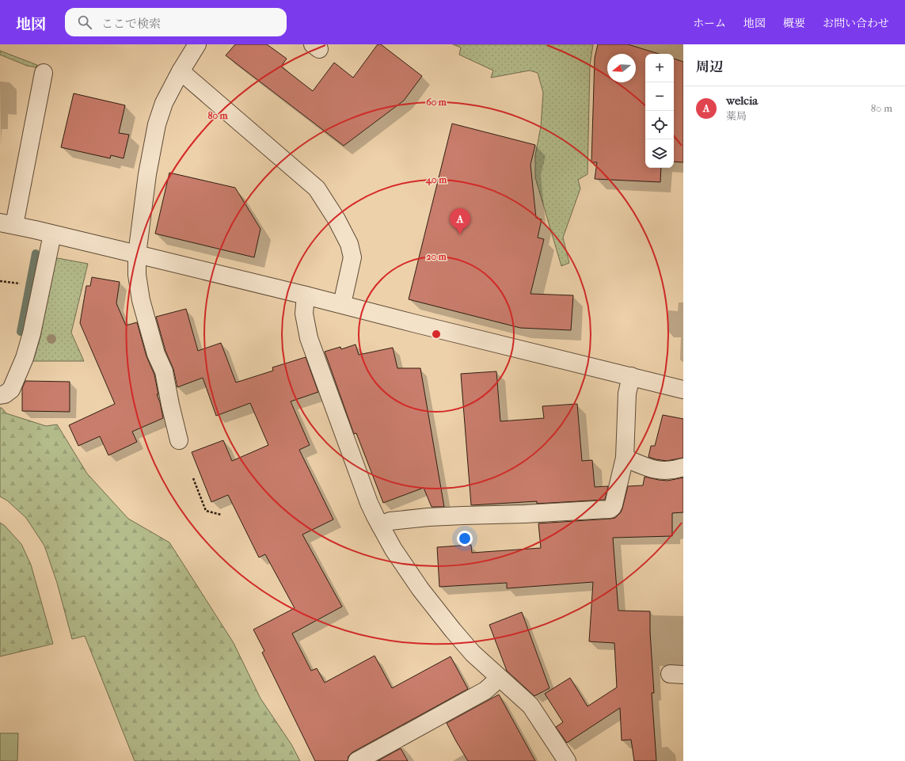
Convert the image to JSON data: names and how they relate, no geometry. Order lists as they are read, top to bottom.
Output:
{
  "north": "left",
  "page": {
    "header": "地図",
    "search": "ここで検索",
    "nav": [
      "ホーム",
      "地図",
      "概要",
      "お問い合わせ"
    ],
    "heading": "周辺",
    "map_buttons": ["+", "−"],
    "list": [
      {
        "mark": "A",
        "name": "welcia",
        "note": "薬局",
        "value": "80 m"
      }
    ],
    "pins": "A"
  },
  "rings": [
    "60 m",
    "80 m",
    "40 m",
    "20 m"
  ]
}
